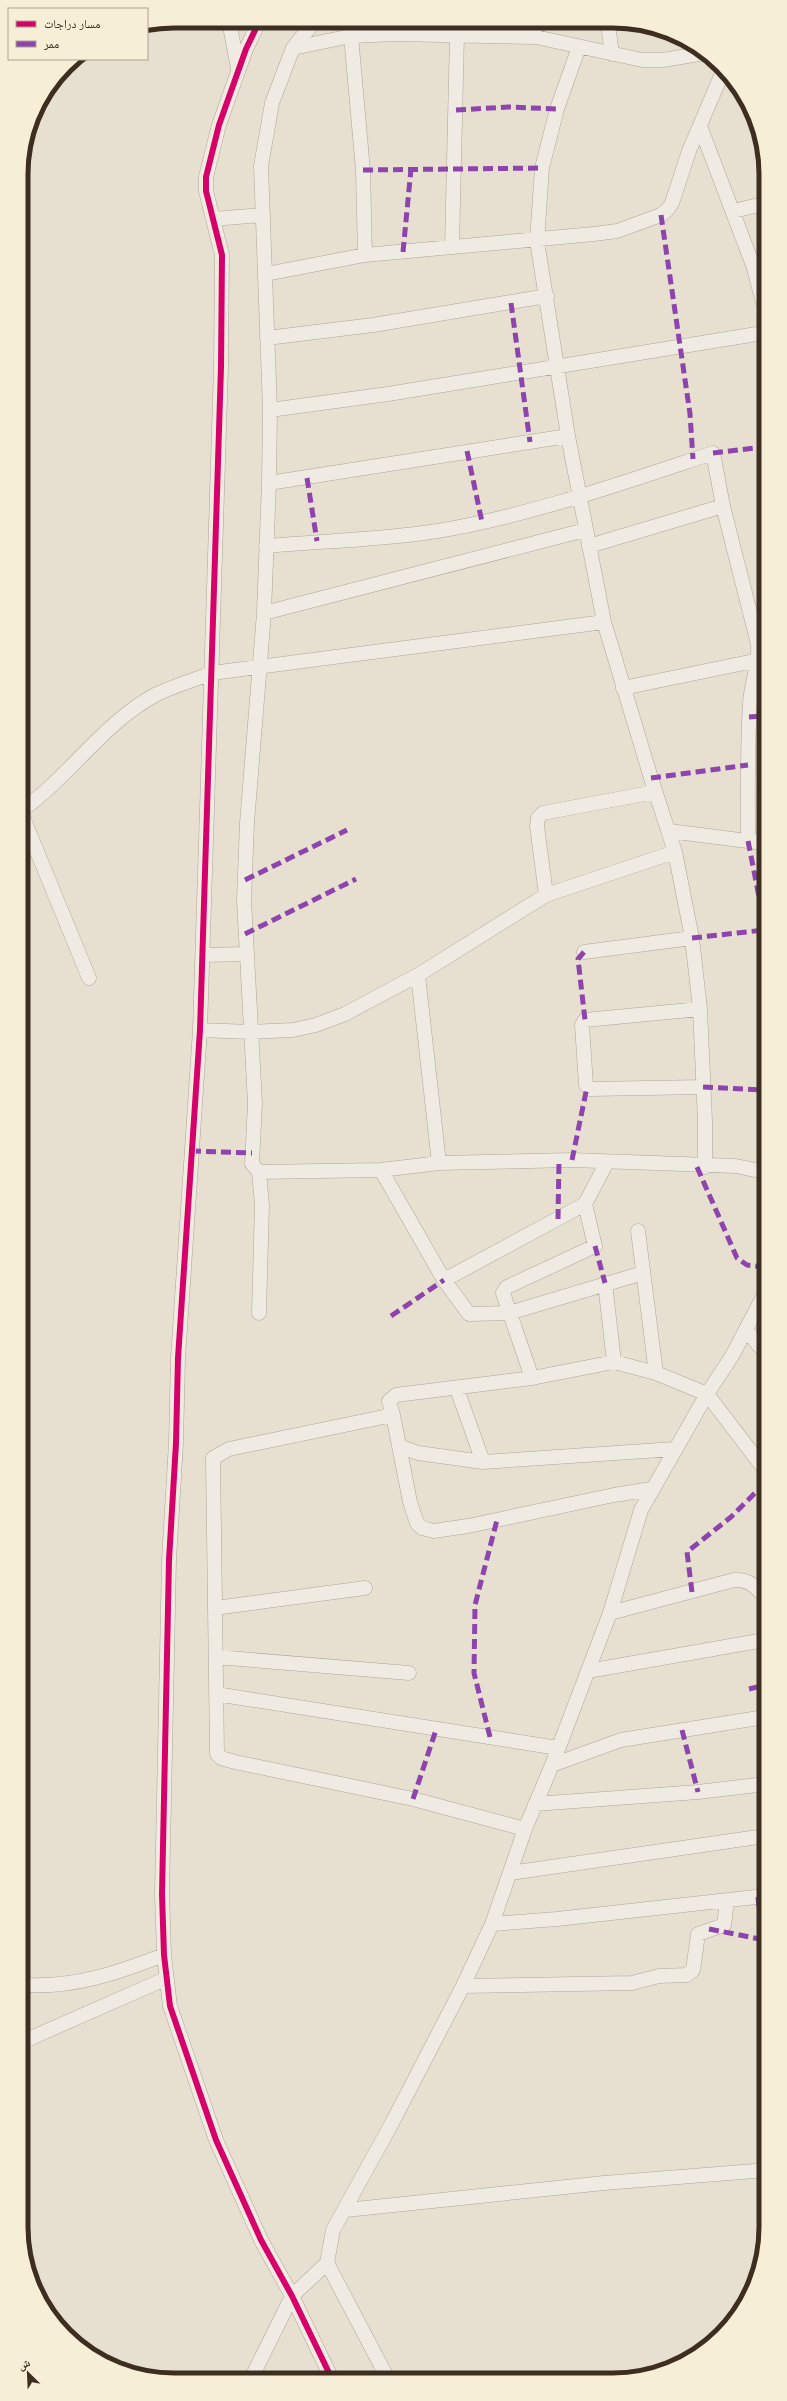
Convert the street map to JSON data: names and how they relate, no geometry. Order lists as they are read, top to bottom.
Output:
{
  "legend": ["مسار دراجات", "ممر"],
  "north": "top left"
}
